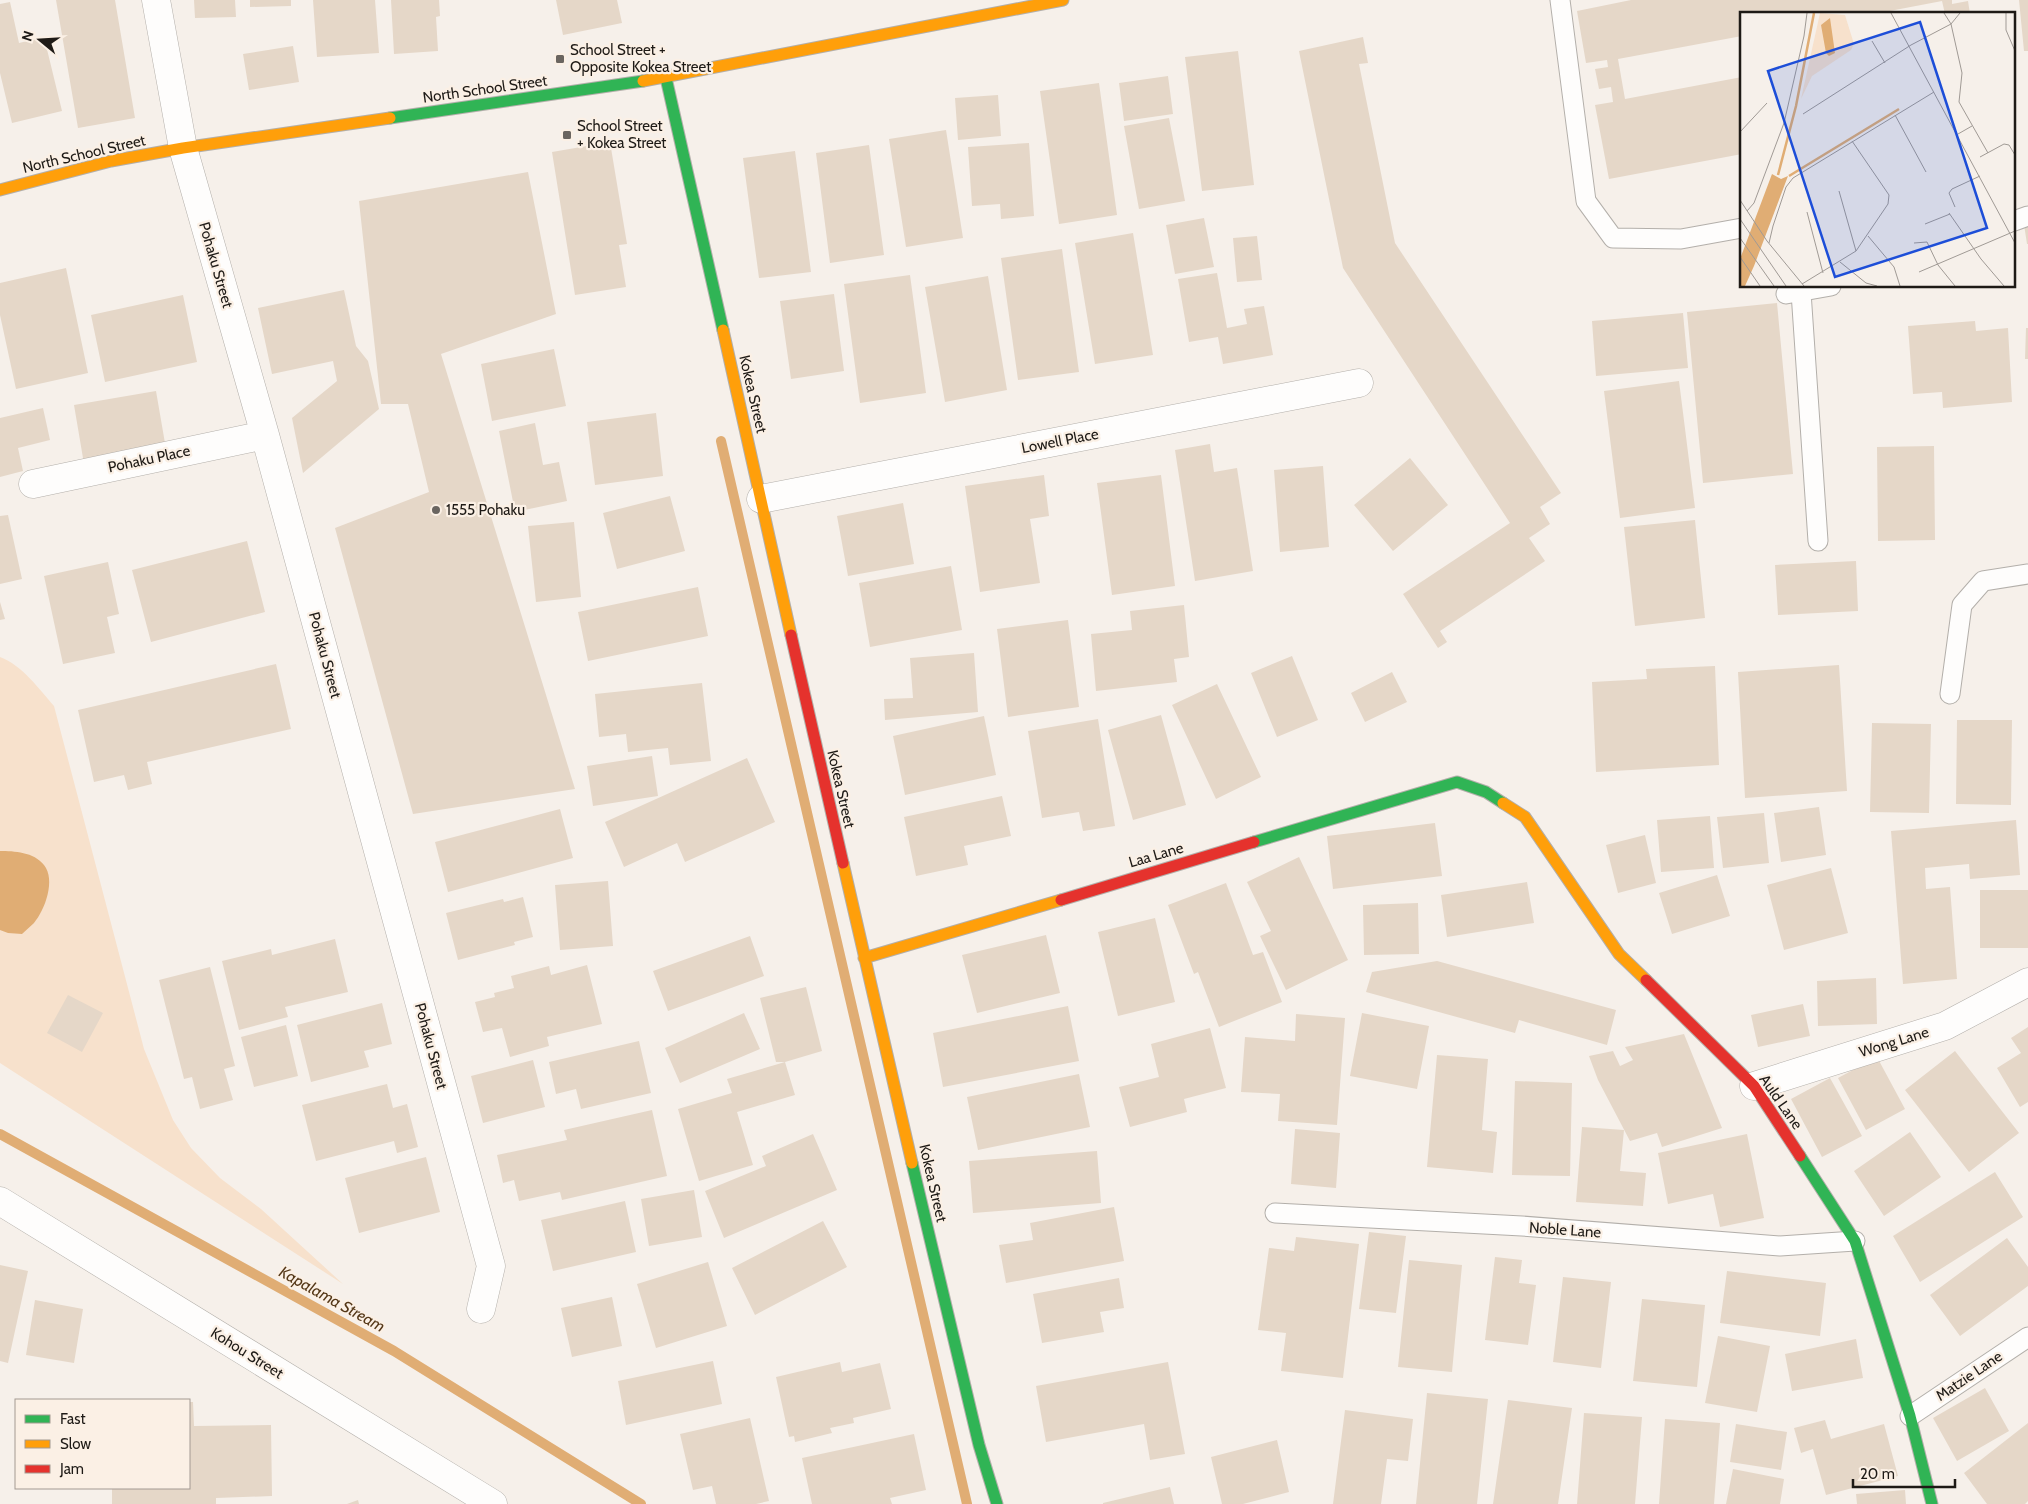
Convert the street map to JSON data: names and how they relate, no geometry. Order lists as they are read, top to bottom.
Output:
{
  "streets": {
    "street": [
      "North School Street",
      "Pohaku Street",
      "Kokea Street",
      "Lowell Place",
      "Pohaku Place",
      "Laa Lane",
      "Wong Lane",
      "Auld Lane",
      "Kohou Street"
    ],
    "lane": ["Noble Lane", "Matzie Lane"]
  },
  "crossings": [
    ["North School Street", "Pohaku Street"],
    ["North School Street", "Kokea Street"],
    ["Pohaku Street", "Pohaku Place"],
    ["Kokea Street", "Lowell Place"],
    ["Kokea Street", "Laa Lane"],
    ["Laa Lane", "Auld Lane"],
    ["Wong Lane", "Auld Lane"],
    ["Auld Lane", "Noble Lane"],
    ["Auld Lane", "Matzie Lane"]
  ],
  "water": ["Kapalama Stream"],
  "places": {
    "transit": ["School Street + Opposite Kokea Street", "School Street + Kokea Street"],
    "other": ["1555 Pohaku"]
  },
  "legend": ["Fast", "Slow", "Jam"],
  "scale_bar": "20 m",
  "north": "left"
}
